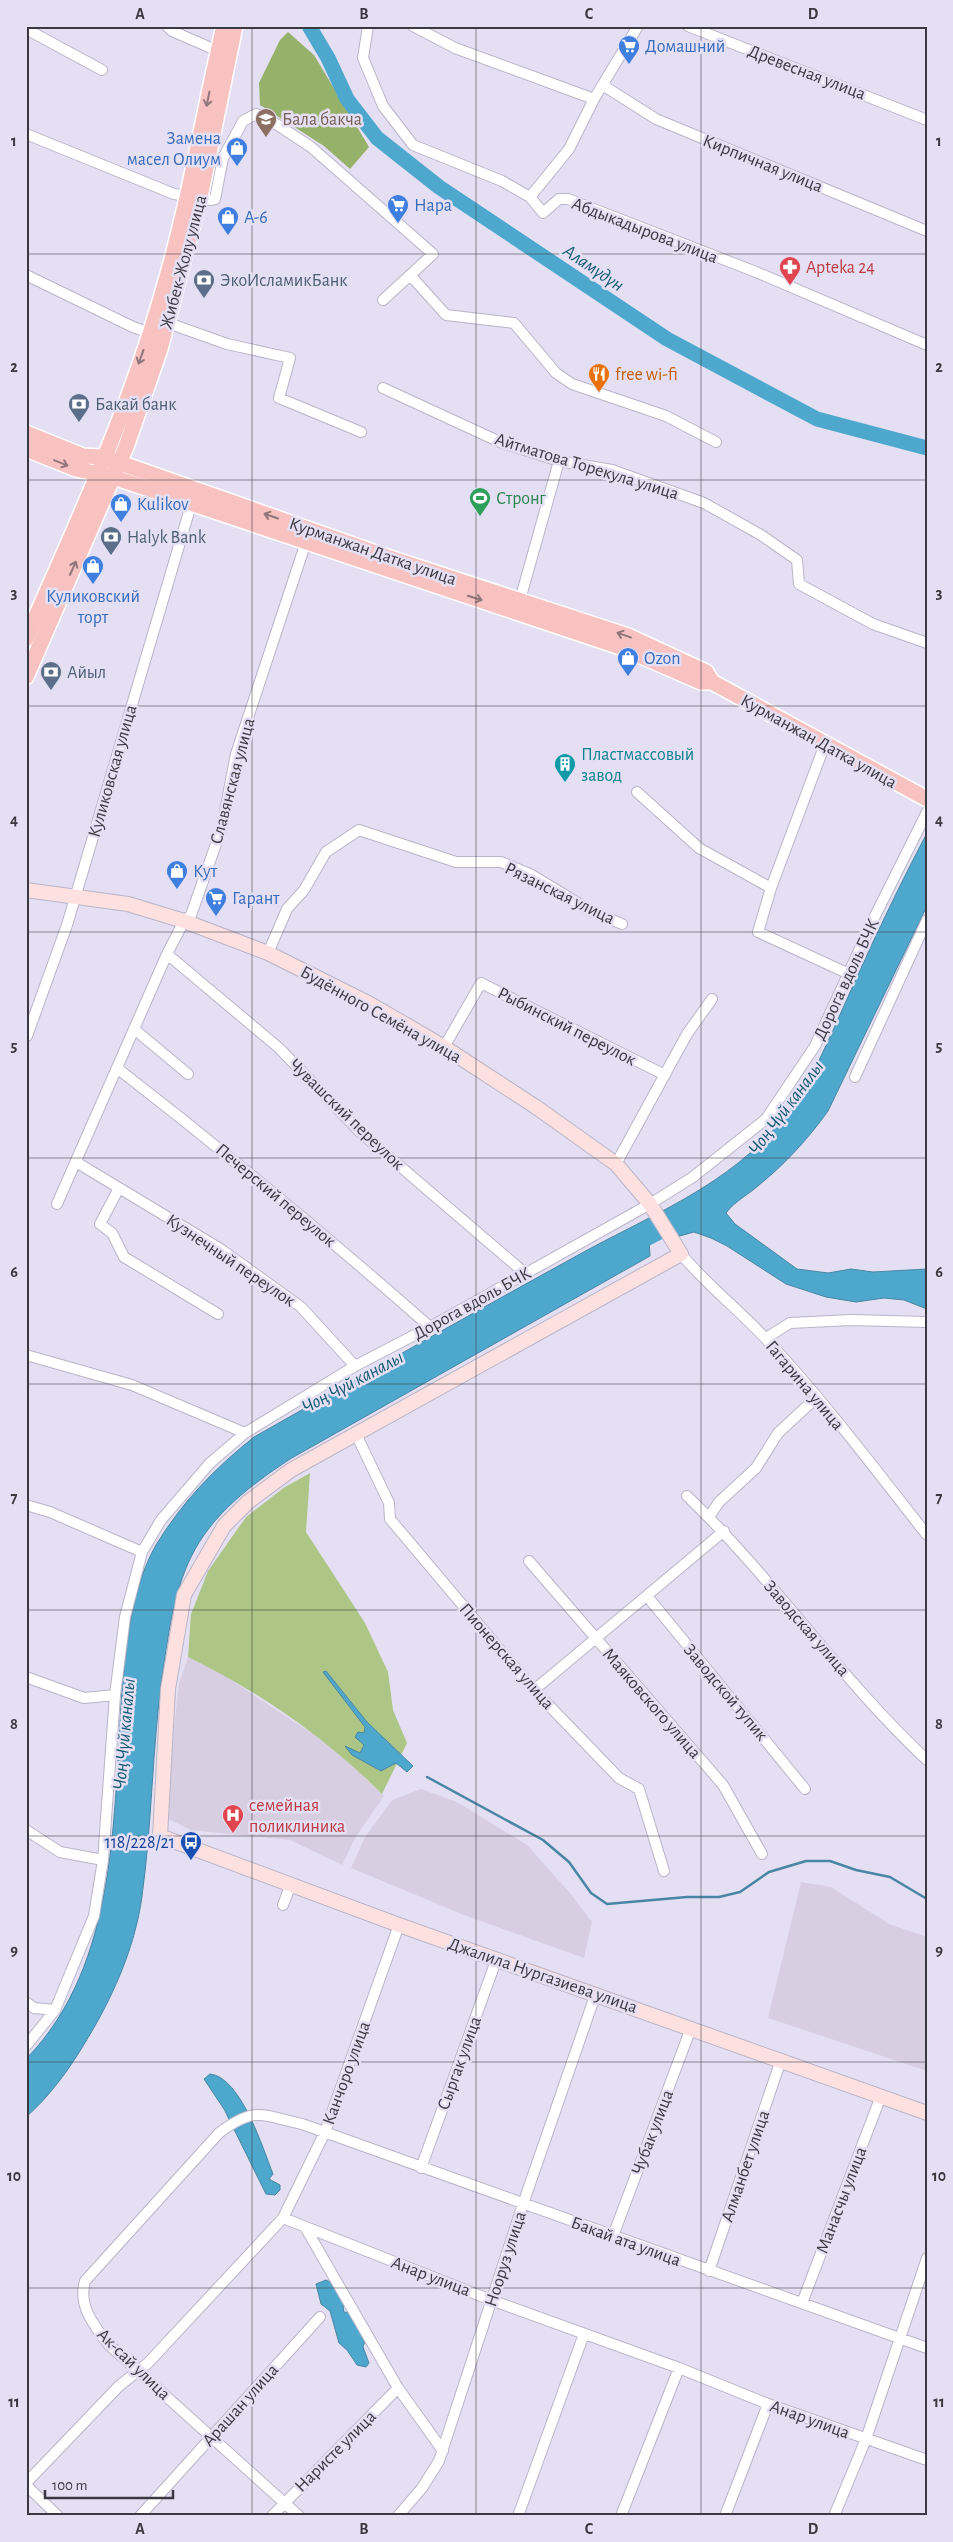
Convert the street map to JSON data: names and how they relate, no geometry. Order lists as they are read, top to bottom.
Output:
{
  "streets": {
    "main road": ["Жибек-Жолу улица", "Курманжан Датка улица"],
    "street": [
      "Древесная улица",
      "Кирпичная улица",
      "Абдыкадырова улица",
      "Айтматова Торекула улица",
      "Куликовская улица",
      "Славянская улица",
      "Рязанская улица",
      "Дорога вдоль БЧК",
      "Будённого Семёна улица",
      "Рыбинский переулок",
      "Чувашский переулок",
      "Печерский переулок",
      "Кузнечный переулок",
      "Гагарина улица",
      "Заводская улица",
      "Пионерская улица",
      "Заводской тупик",
      "Маяковского улица",
      "Джалила Нургазиева улица",
      "Сыргак улица",
      "Канчоро улица",
      "Чубак улица",
      "Алманбет улица",
      "Манасчы улица",
      "Бакай ата улица",
      "Нооруз улица",
      "Анар улица",
      "Ак-сай улица",
      "Арашан улица",
      "Наристе улица"
    ]
  },
  "crossings": [
    ["Жибек-Жолу улица", "Курманжан Датка улица"],
    ["Курманжан Датка улица", "Куликовская улица"],
    ["Курманжан Датка улица", "Славянская улица"],
    ["Куликовская улица", "Будённого Семёна улица"],
    ["Славянская улица", "Будённого Семёна улица"],
    ["Славянская улица", "Чувашский переулок"],
    ["Славянская улица", "Печерский переулок"],
    ["Славянская улица", "Кузнечный переулок"],
    ["Рязанская улица", "Будённого Семёна улица"],
    ["Дорога вдоль БЧК", "Будённого Семёна улица"],
    ["Дорога вдоль БЧК", "Чувашский переулок"],
    ["Дорога вдоль БЧК", "Печерский переулок"],
    ["Дорога вдоль БЧК", "Кузнечный переулок"],
    ["Будённого Семёна улица", "Рыбинский переулок"],
    ["Будённого Семёна улица", "Гагарина улица"],
    ["Пионерская улица", "Джалила Нургазиева улица"],
    ["Джалила Нургазиева улица", "Сыргак улица"],
    ["Джалила Нургазиева улица", "Канчоро улица"],
    ["Джалила Нургазиева улица", "Чубак улица"],
    ["Джалила Нургазиева улица", "Алманбет улица"],
    ["Джалила Нургазиева улица", "Манасчы улица"],
    ["Джалила Нургазиева улица", "Нооруз улица"],
    ["Сыргак улица", "Бакай ата улица"],
    ["Канчоро улица", "Бакай ата улица"],
    ["Канчоро улица", "Анар улица"],
    ["Канчоро улица", "Ак-сай улица"],
    ["Чубак улица", "Бакай ата улица"],
    ["Алманбет улица", "Бакай ата улица"],
    ["Манасчы улица", "Бакай ата улица"],
    ["Бакай ата улица", "Нооруз улица"],
    ["Бакай ата улица", "Ак-сай улица"],
    ["Нооруз улица", "Анар улица"],
    ["Ак-сай улица", "Арашан улица"],
    ["Ак-сай улица", "Наристе улица"]
  ],
  "water": ["Аламүдүн", "Чоң Чүй каналы"],
  "places": {
    "supermarket": ["Домашний", "Нара", "Гарант"],
    "school or university": ["Бала бакча"],
    "shop": [
      "Замена масел Олиум",
      "А-6",
      "Kulikov",
      "Куликовский торт",
      "Ozon",
      "Кут"
    ],
    "pharmacy": ["Apteka 24"],
    "bank": [
      "ЭкоИсламикБанк",
      "Бакай банк",
      "Halyk Bank",
      "Айыл"
    ],
    "restaurant": ["free wi-fi"],
    "sports": ["Стронг"],
    "building": ["Пластмассовый завод"],
    "hospital": ["семейная поликлиника"],
    "bus stop": ["118/228/21"]
  },
  "scale_bar": "100 m",
  "grid": {
    "columns": [
      "A",
      "B",
      "C",
      "D"
    ],
    "rows": [
      "1",
      "2",
      "3",
      "4",
      "5",
      "6",
      "7",
      "8",
      "9",
      "10",
      "11"
    ]
  }
}
